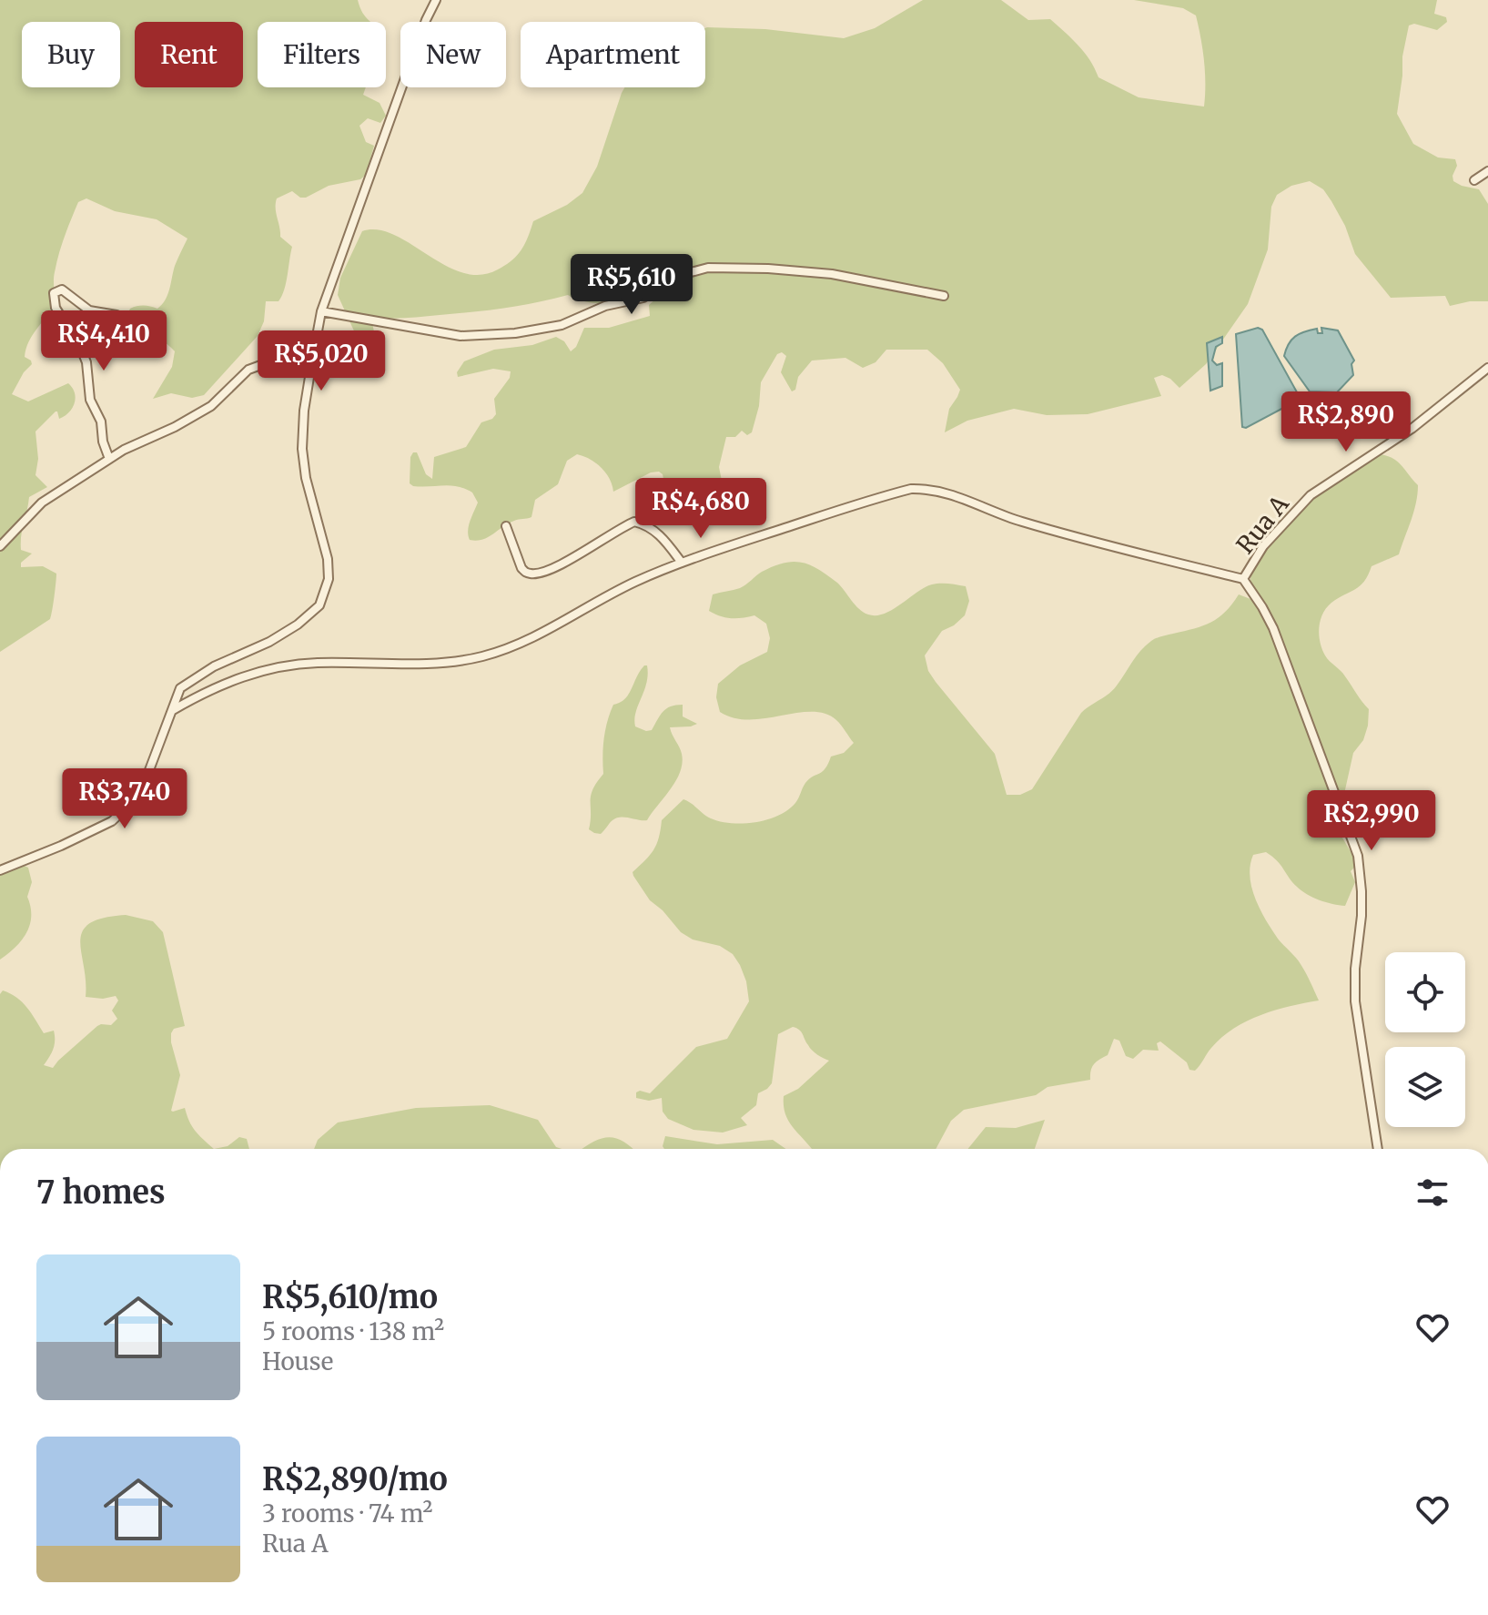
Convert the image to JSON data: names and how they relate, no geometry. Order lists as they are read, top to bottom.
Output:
{
  "streets": {
    "street": ["Rua A"]
  },
  "page": {
    "chip": [
      "Buy",
      "Rent",
      "Filters",
      "New",
      "Apartment"
    ],
    "price": [
      "R$5,610",
      "R$4,410",
      "R$5,020",
      "R$2,890",
      "R$4,680",
      "R$3,740",
      "R$2,990"
    ],
    "heading": "7 homes",
    "list": [
      {
        "name": "R$5,610/mo",
        "note": "5 rooms · 138 m² · House"
      },
      {
        "name": "R$2,890/mo",
        "note": "3 rooms · 74 m² · Rua A"
      }
    ]
  }
}
